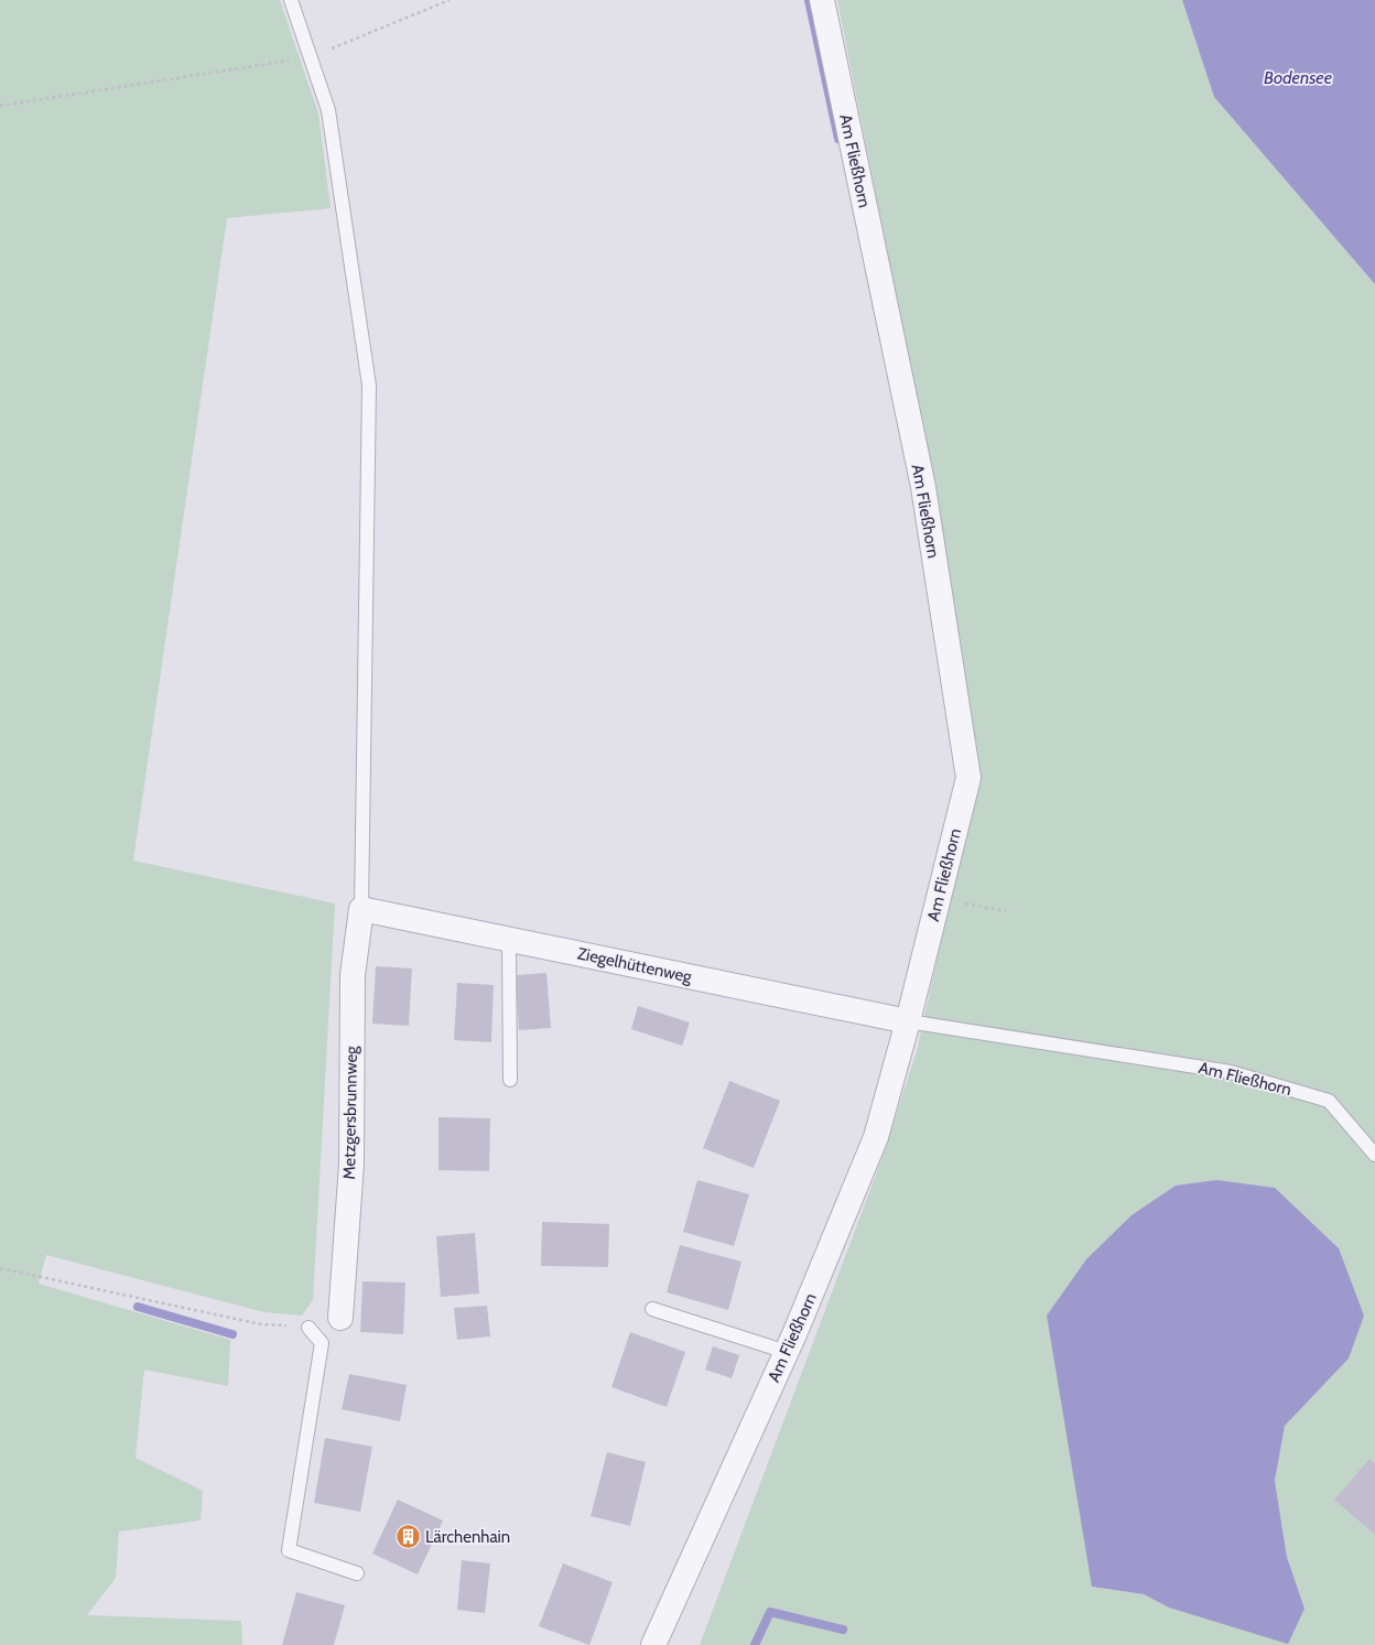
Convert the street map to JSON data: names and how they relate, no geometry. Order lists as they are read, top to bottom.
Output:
{
  "streets": {
    "street": ["Am Fließhorn", "Ziegelhüttenweg", "Metzgersbrunnweg"]
  },
  "crossings": [
    ["Am Fließhorn", "Ziegelhüttenweg"],
    ["Ziegelhüttenweg", "Metzgersbrunnweg"]
  ],
  "water": ["Bodensee"],
  "places": {
    "building": ["Lärchenhain"]
  }
}
